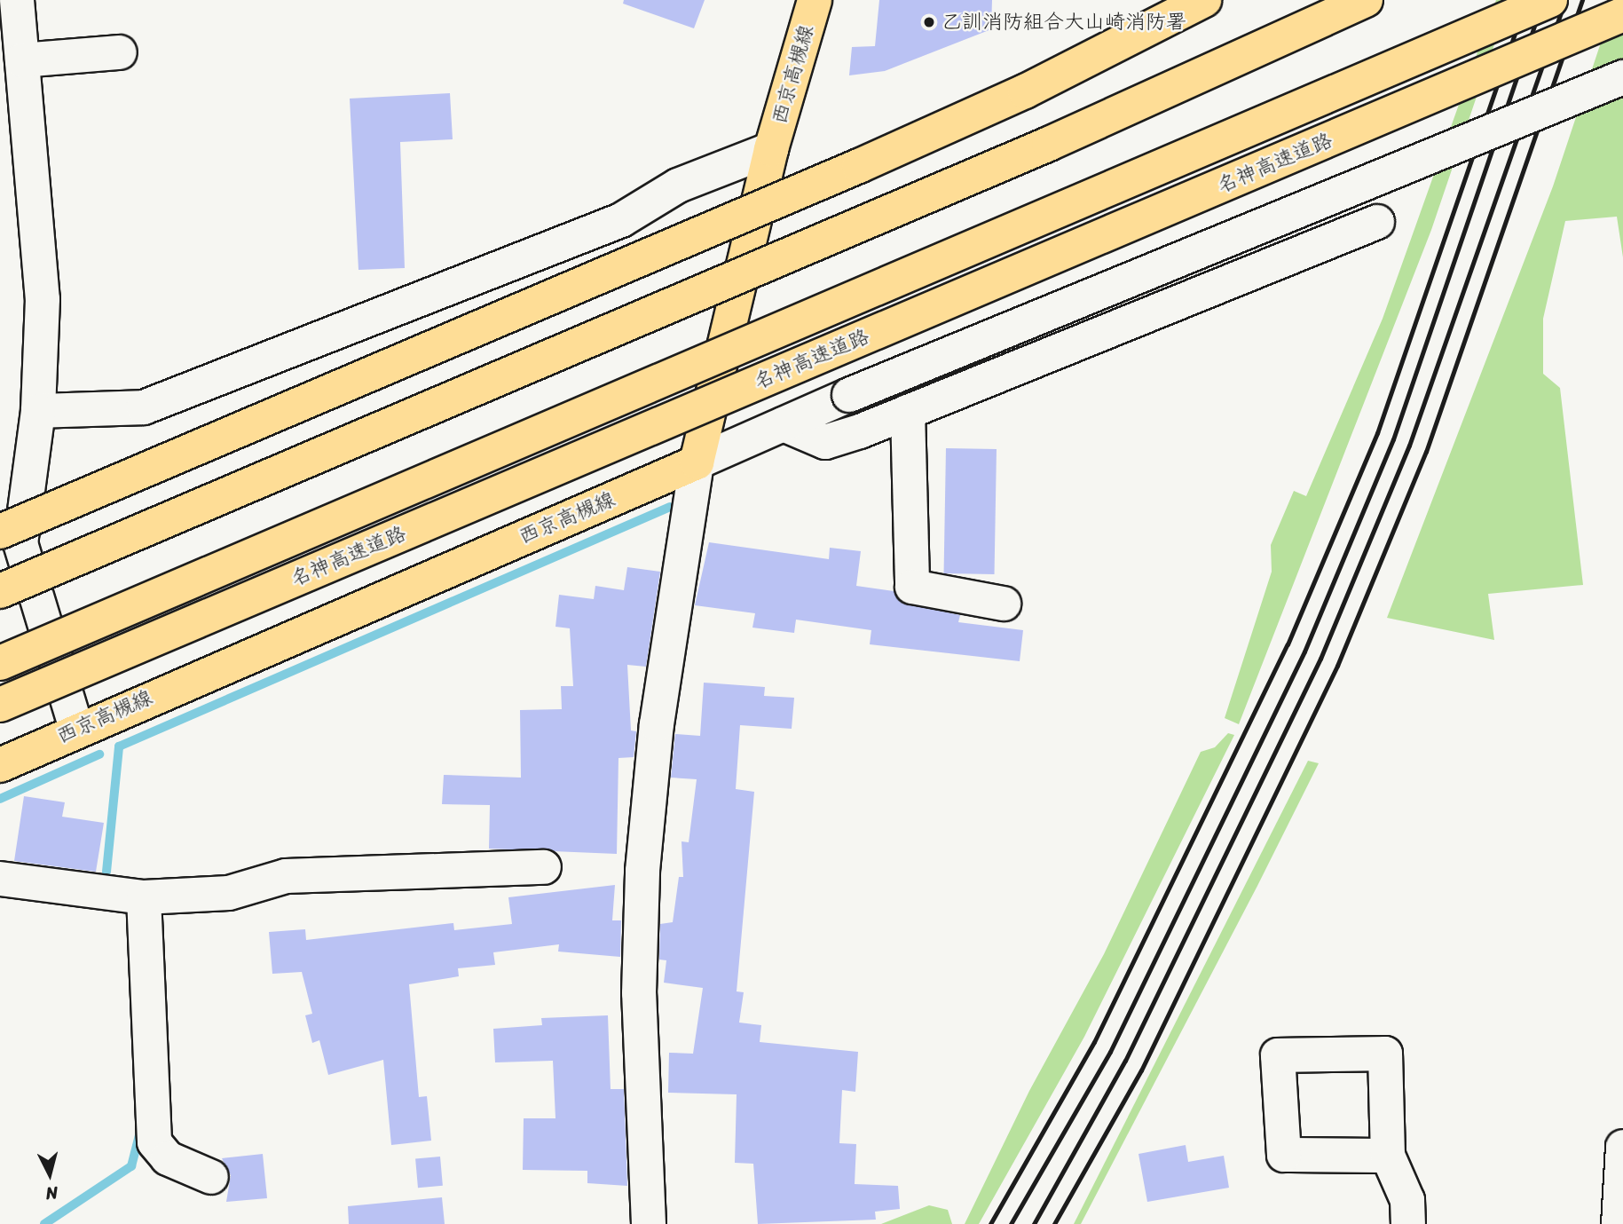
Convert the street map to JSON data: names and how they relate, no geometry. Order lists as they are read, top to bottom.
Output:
{
  "streets": {
    "main road": ["西京高槻線", "名神高速道路"]
  },
  "places": ["乙訓消防組合大山崎消防署"],
  "north": "bottom"
}
